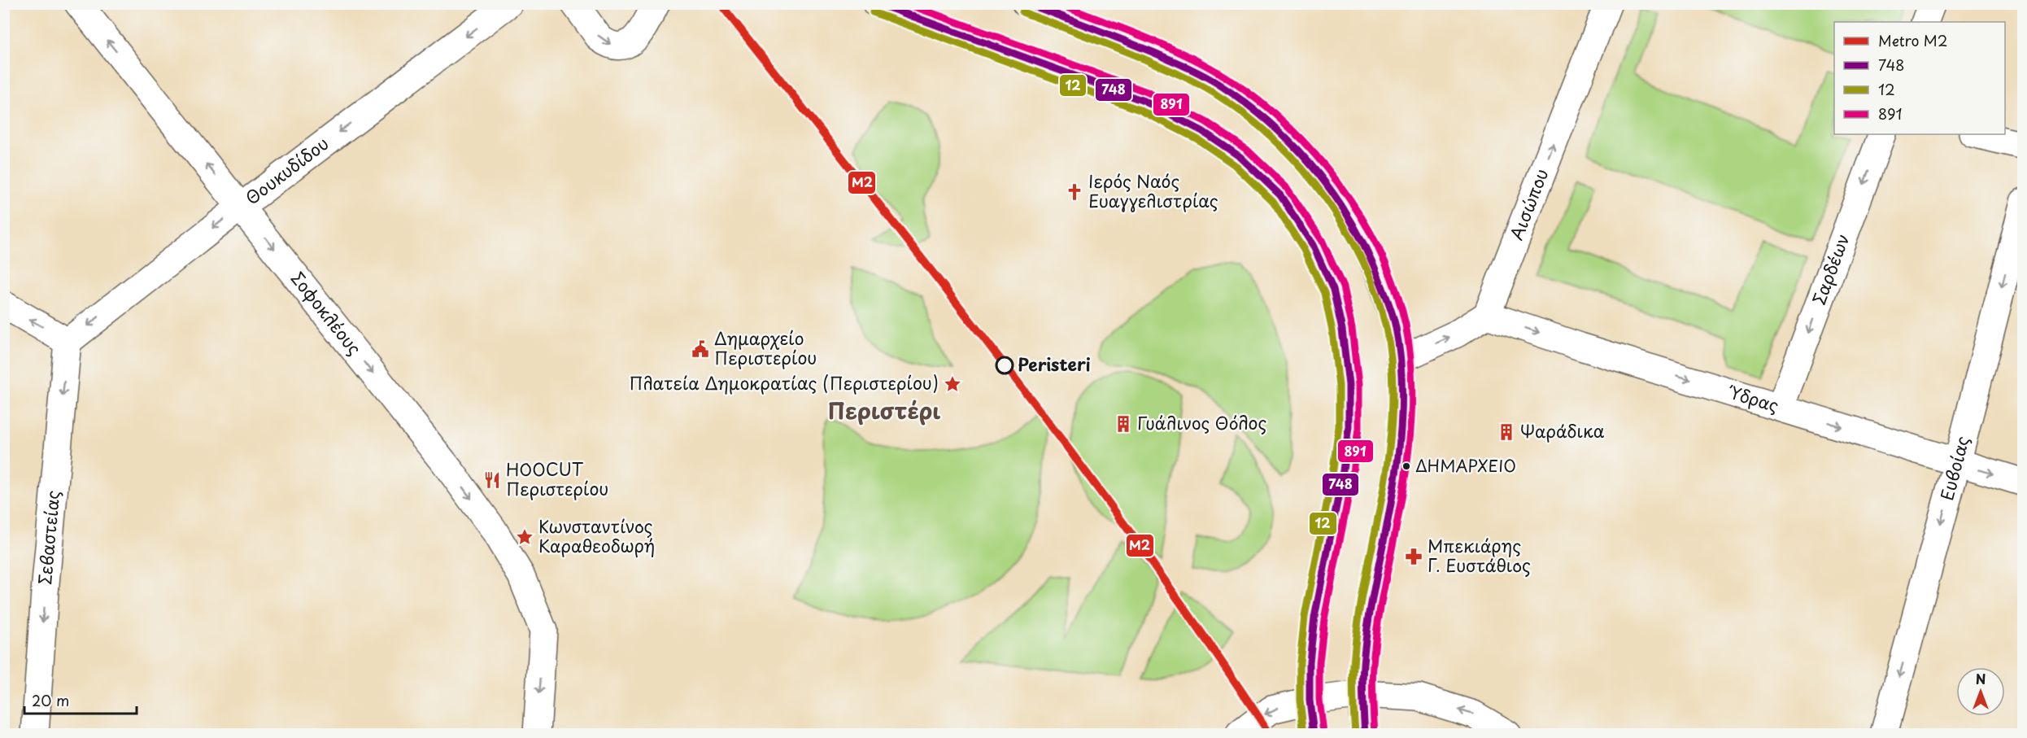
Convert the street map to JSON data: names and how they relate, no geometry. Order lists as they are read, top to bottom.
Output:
{
  "streets": {
    "street": [
      "Θουκυδίδου",
      "Αισώπου",
      "Σαρδέων",
      "Σοφοκλέους",
      "Ύδρας",
      "Ευβοίας",
      "Σεβαστείας"
    ]
  },
  "crossings": [
    ["Θουκυδίδου", "Σοφοκλέους"],
    ["Θουκυδίδου", "Σεβαστείας"],
    ["Αισώπου", "Ύδρας"],
    ["Σαρδέων", "Ύδρας"],
    ["Ύδρας", "Ευβοίας"]
  ],
  "one_way": [
    "Θουκυδίδου",
    "Αισώπου",
    "Σαρδέων",
    "Ύδρας",
    "Ευβοίας",
    "Σεβαστείας"
  ],
  "districts": ["Περιστέρι"],
  "places": {
    "church": ["Ιερός Ναός Ευαγγελιστρίας"],
    "public building": ["Δημαρχείο Περιστερίου"],
    "other": ["Peristeri", "ΔΗΜΑΡΧΕΙΟ"],
    "place": ["Πλατεία Δημοκρατίας (Περιστερίου)", "Κωνσταντίνος Καραθεοδωρή"],
    "building": ["Γυάλινος Θόλος", "Ψαράδικα"],
    "restaurant": ["HOOCUT Περιστερίου"],
    "pharmacy": ["Μπεκιάρης Γ. Ευστάθιος"]
  },
  "lines": [
    "metro line Μ2",
    "transit line 748",
    "transit line 891",
    "transit line 12"
  ],
  "legend": [
    "Metro Μ2",
    "748",
    "12",
    "891"
  ],
  "scale_bar": "20 m",
  "north": "top"
}
